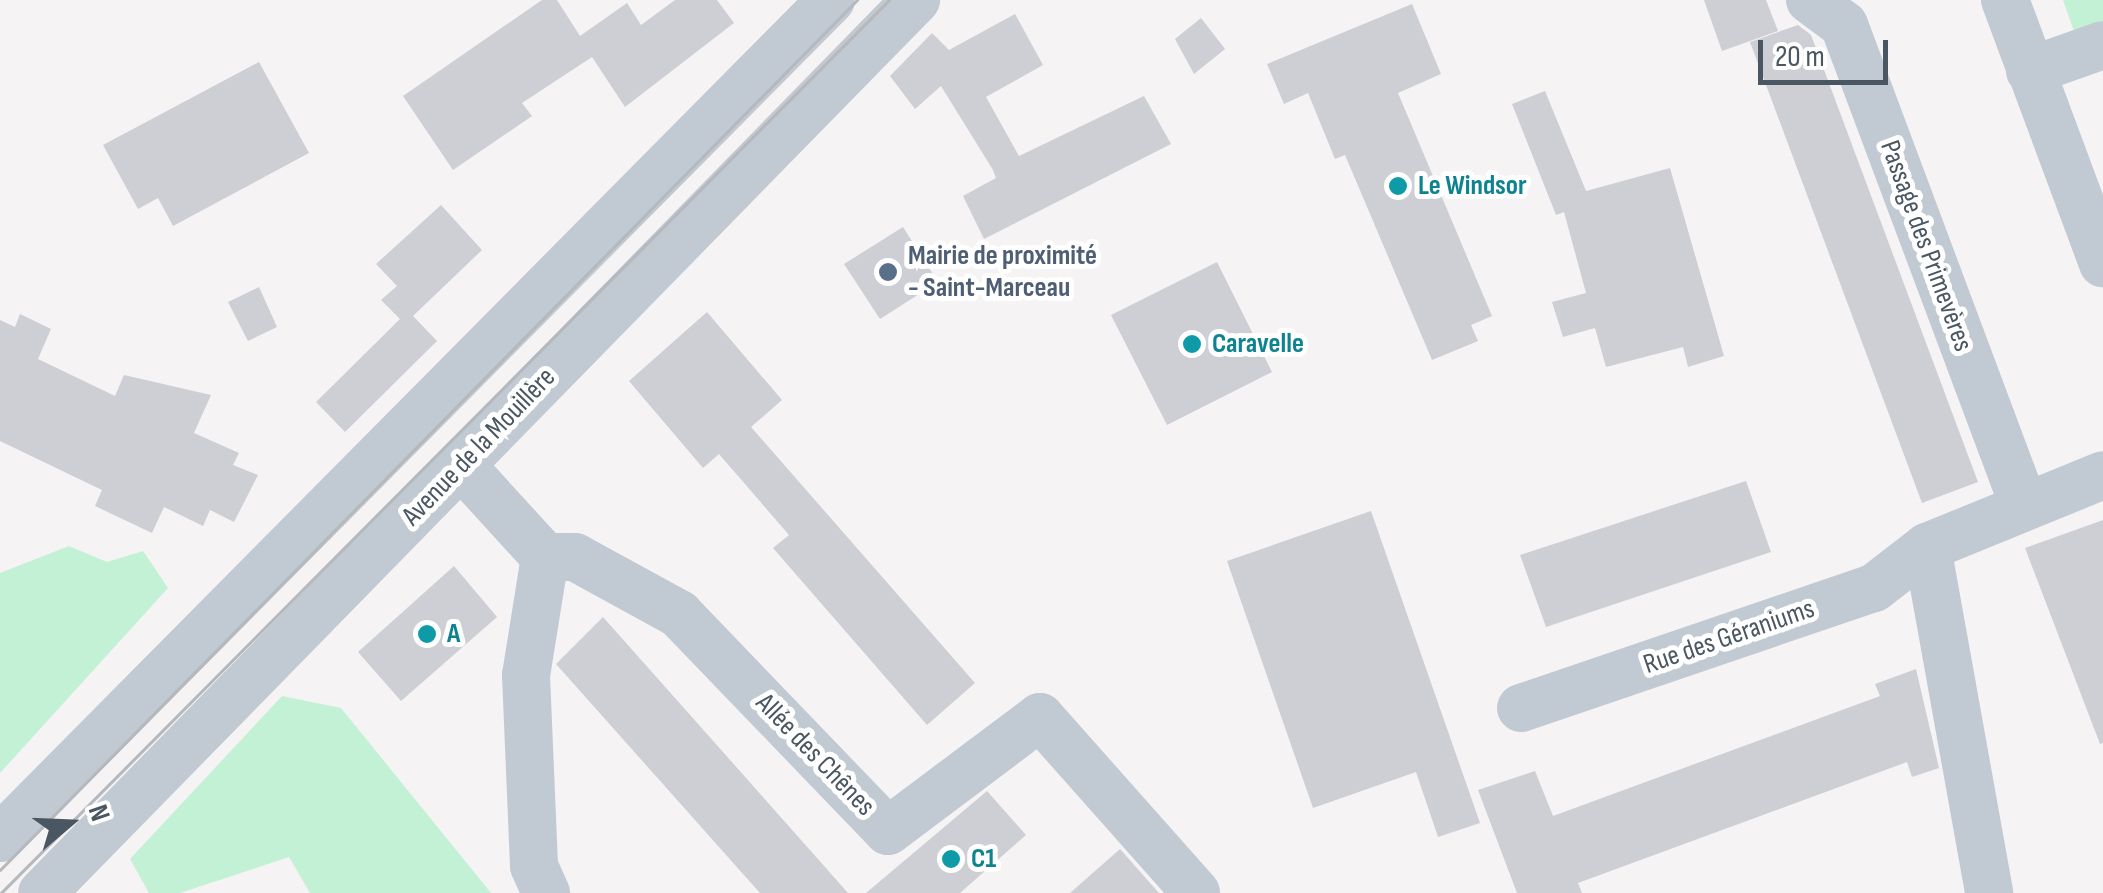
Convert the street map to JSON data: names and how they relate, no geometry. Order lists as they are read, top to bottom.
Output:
{
  "streets": {
    "street": [
      "Passage des Primevères",
      "Avenue de la Mouillère",
      "Rue des Géraniums",
      "Allée des Chênes"
    ]
  },
  "crossings": [
    ["Passage des Primevères", "Rue des Géraniums"]
  ],
  "places": [
    "Le Windsor",
    "Mairie de proximité - Saint-Marceau",
    "Caravelle",
    "A",
    "C1"
  ],
  "scale_bar": "20 m",
  "north": "right"
}
